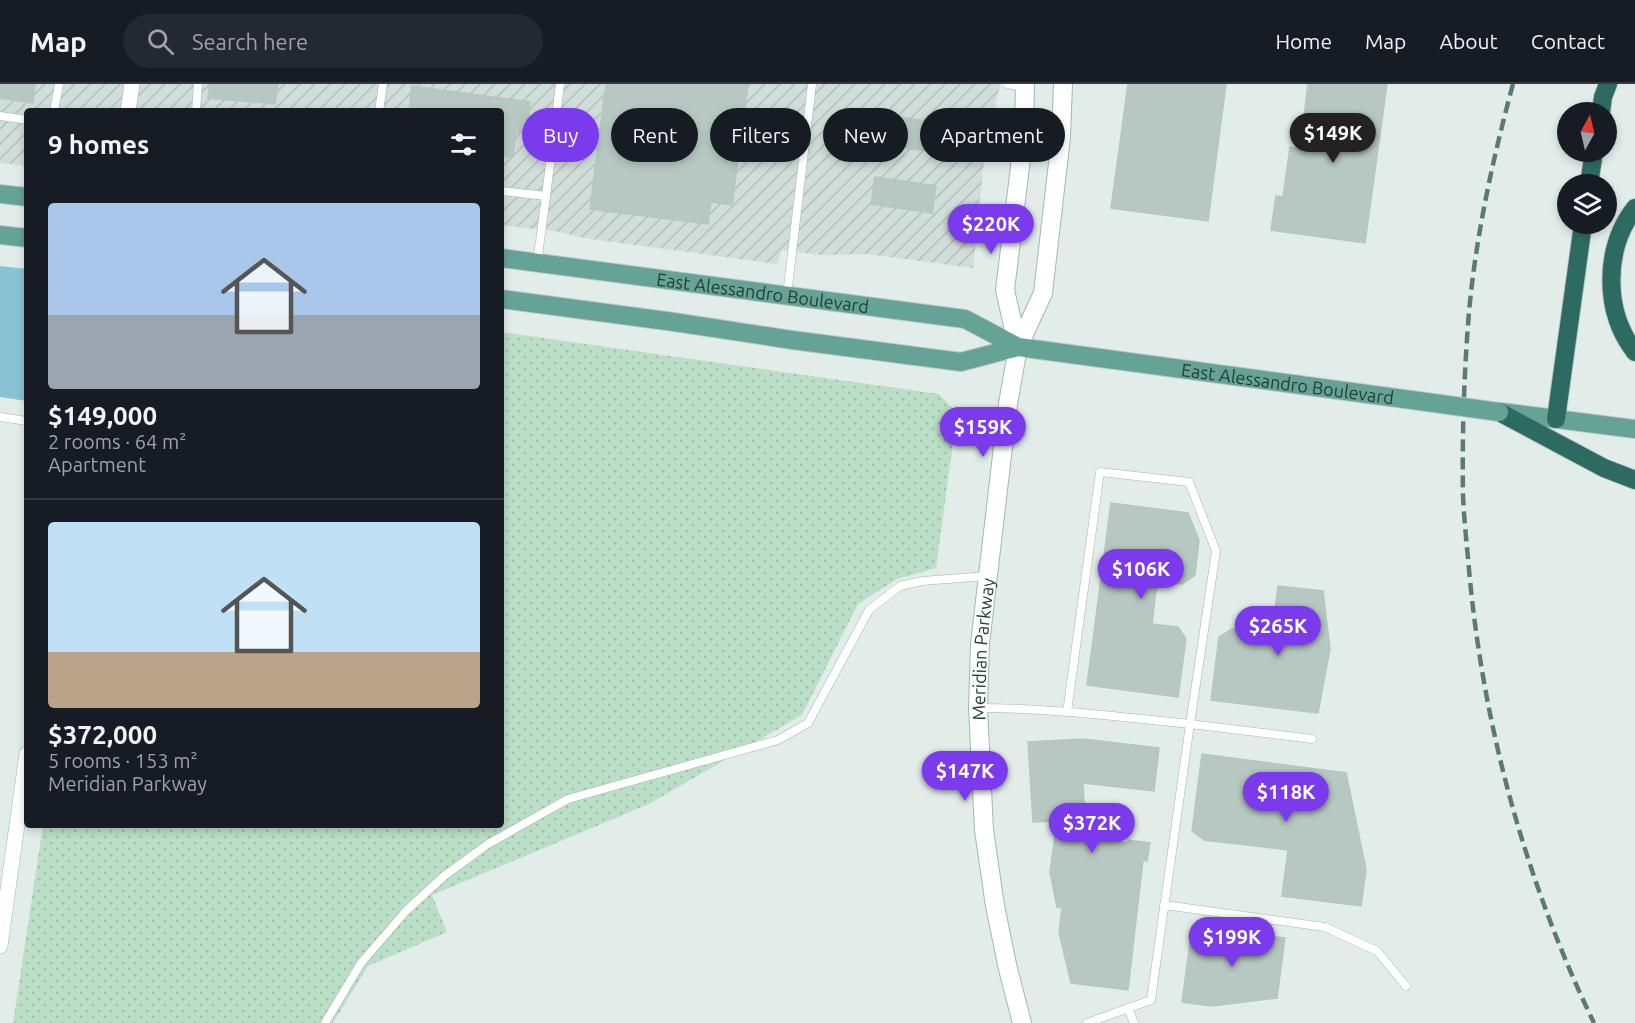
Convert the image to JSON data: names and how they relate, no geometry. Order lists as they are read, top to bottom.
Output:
{
  "streets": {
    "main road": ["East Alessandro Boulevard", "Meridian Parkway"]
  },
  "crossings": [
    ["East Alessandro Boulevard", "Meridian Parkway"]
  ],
  "north": "top",
  "page": {
    "header": "Map",
    "search": "Search here",
    "nav": [
      "Home",
      "Map",
      "About",
      "Contact"
    ],
    "chip": [
      "Buy",
      "Rent",
      "Filters",
      "New",
      "Apartment"
    ],
    "heading": "9 homes",
    "price": [
      "$149K",
      "$220K",
      "$159K",
      "$106K",
      "$265K",
      "$147K",
      "$118K",
      "$372K",
      "$199K"
    ],
    "list": [
      {
        "name": "$149,000",
        "note": "2 rooms · 64 m² · Apartment"
      },
      {
        "name": "$372,000",
        "note": "5 rooms · 153 m² · Meridian Parkway"
      }
    ]
  }
}
